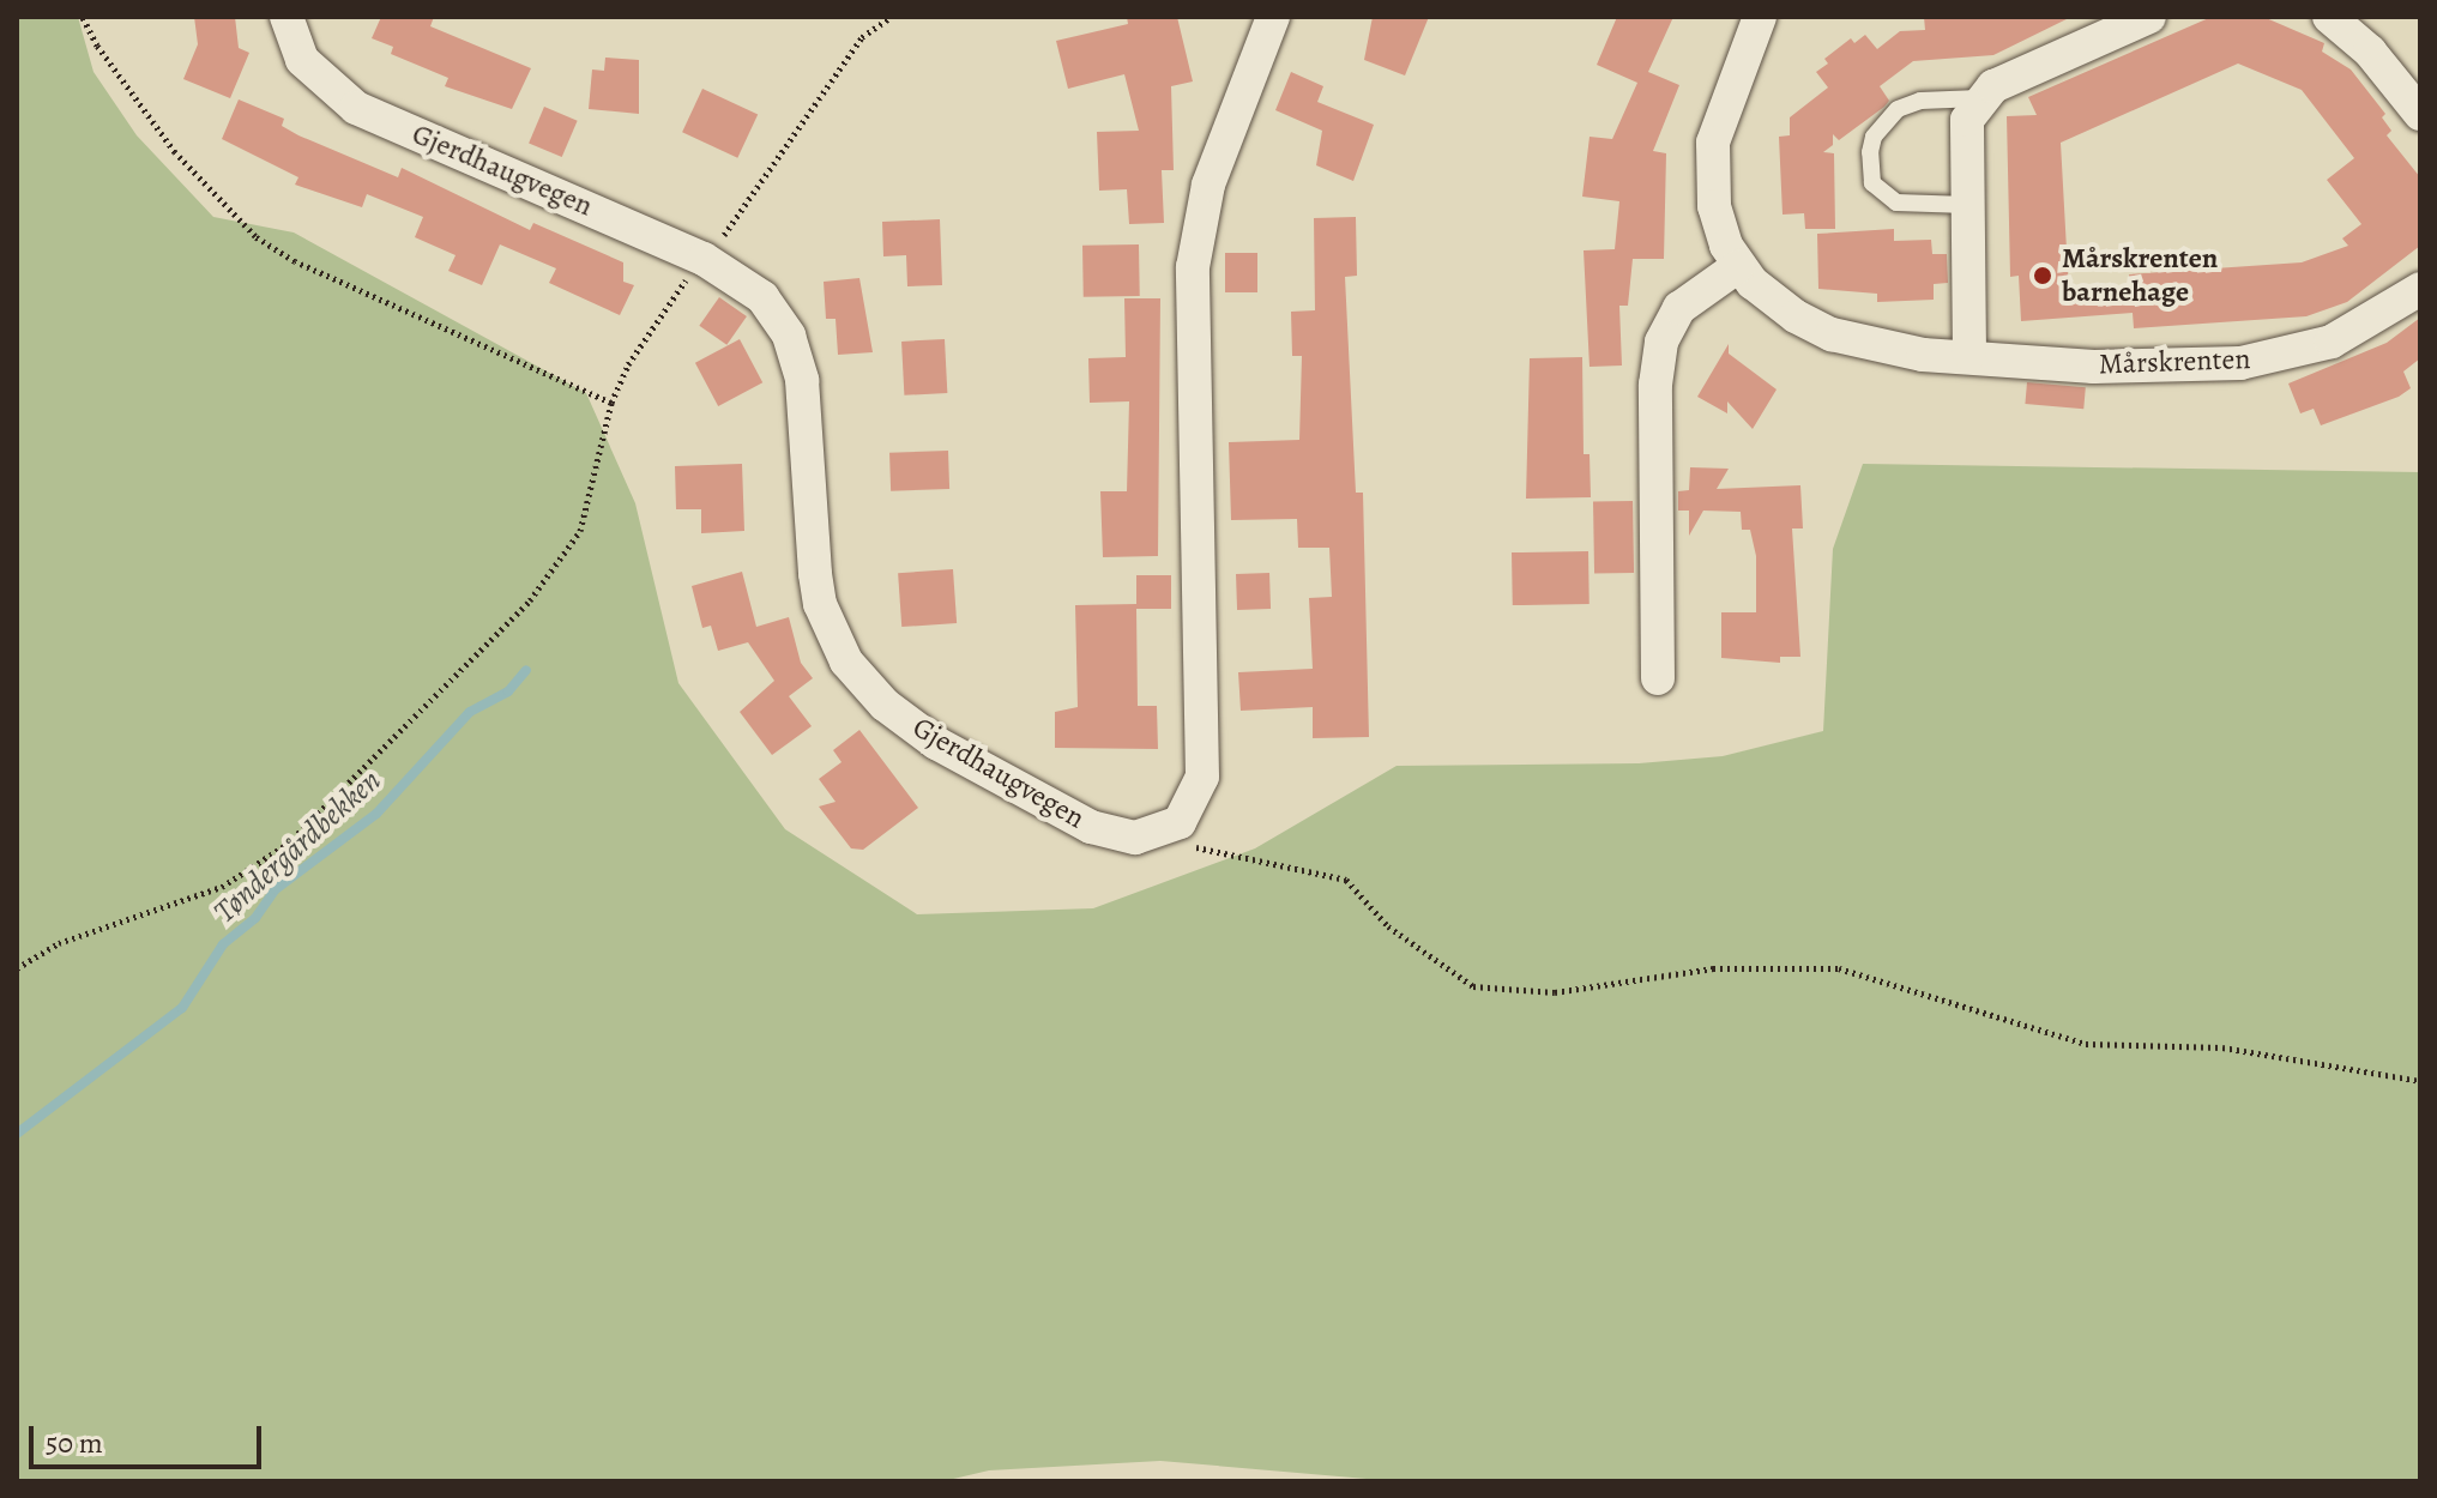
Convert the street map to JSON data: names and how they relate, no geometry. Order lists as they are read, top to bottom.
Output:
{
  "streets": {
    "street": ["Gjerdhaugvegen", "Mårskrenten"]
  },
  "water": ["Tøndergårdbekken"],
  "places": ["Mårskrenten barnehage"],
  "scale_bar": "50 m"
}
